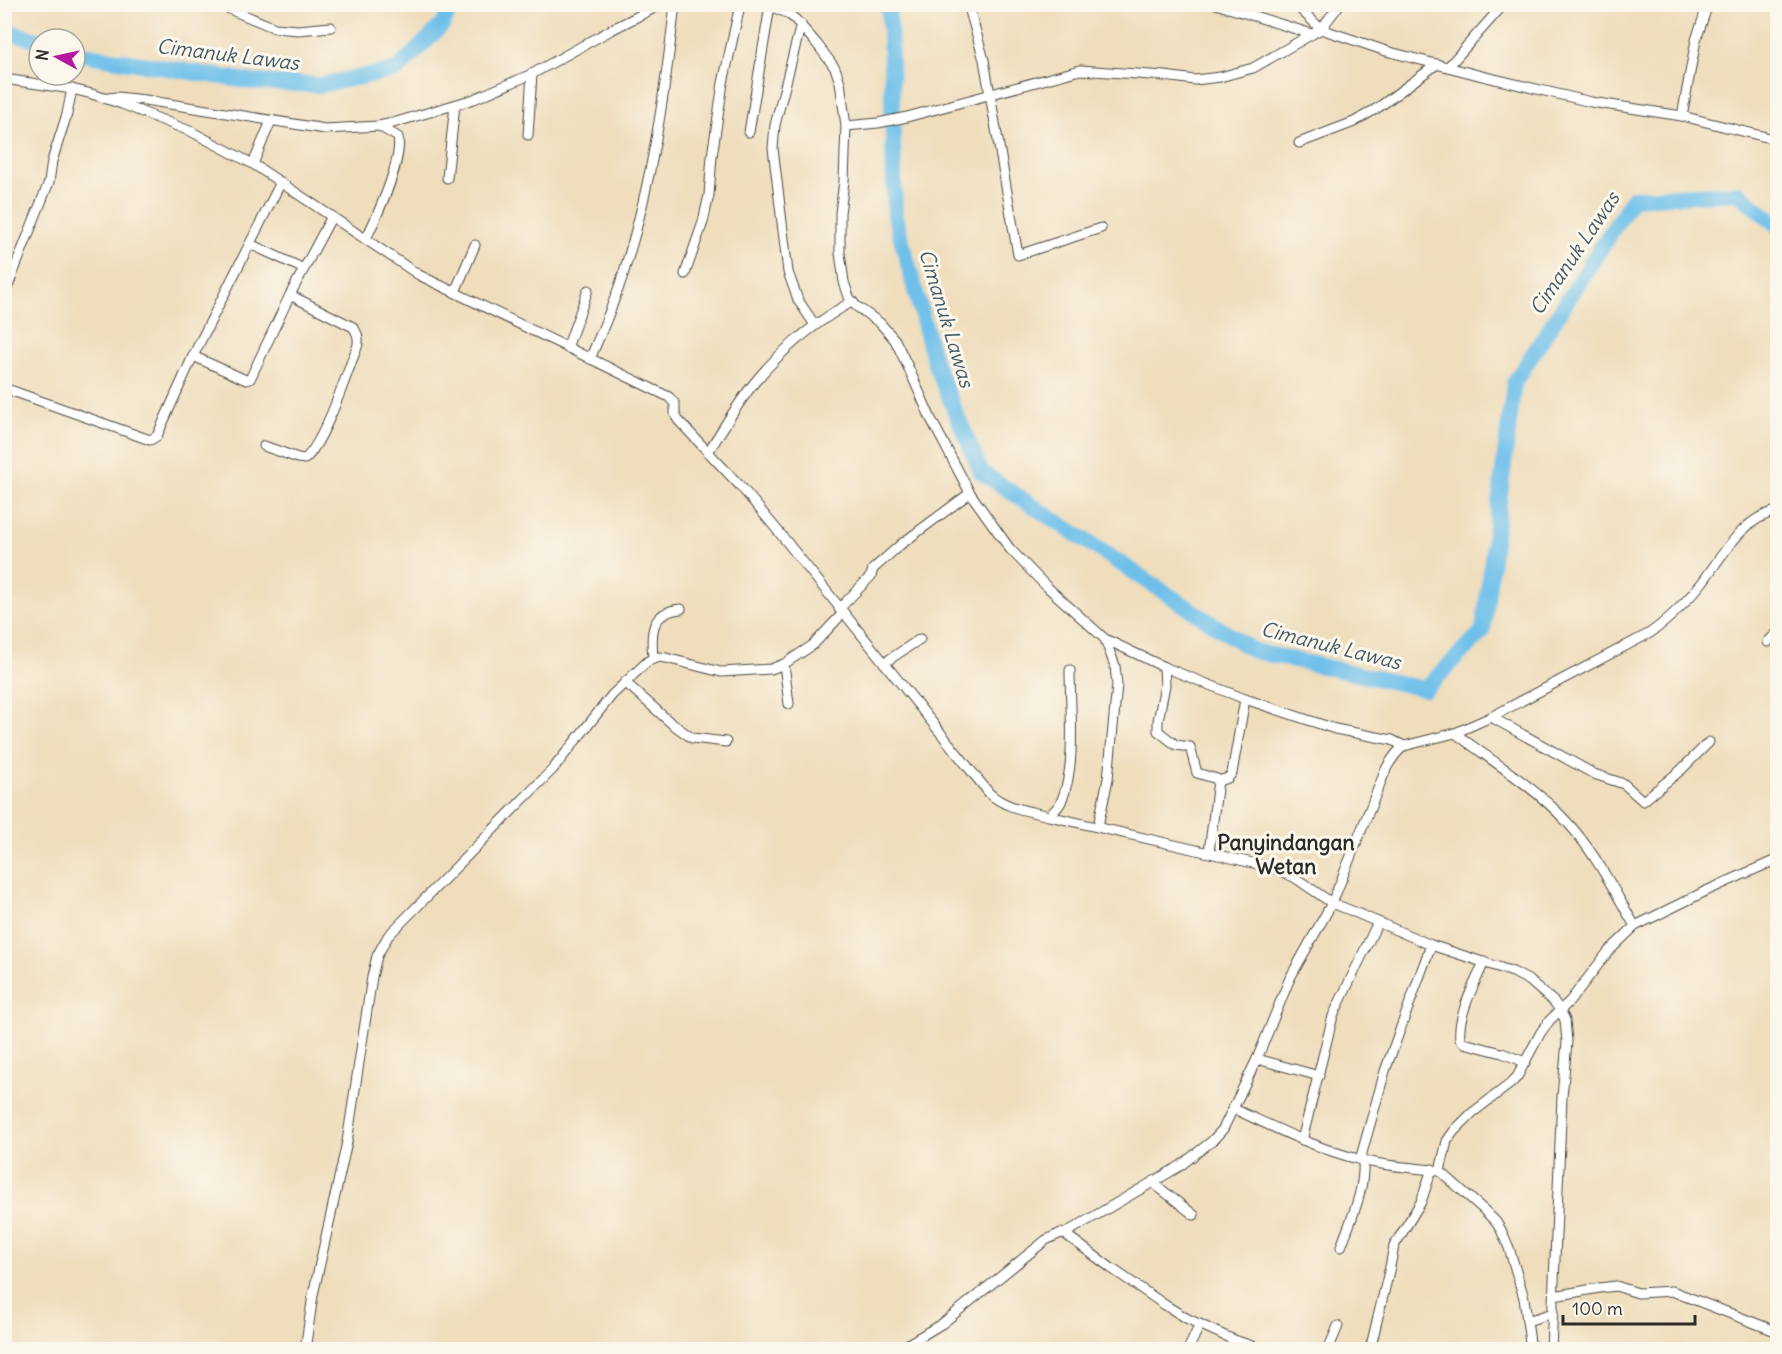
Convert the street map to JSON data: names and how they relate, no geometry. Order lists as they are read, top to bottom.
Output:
{
  "districts": ["Panyindangan Wetan"],
  "water": ["Cimanuk Lawas"],
  "scale_bar": "100 m",
  "north": "left"
}
